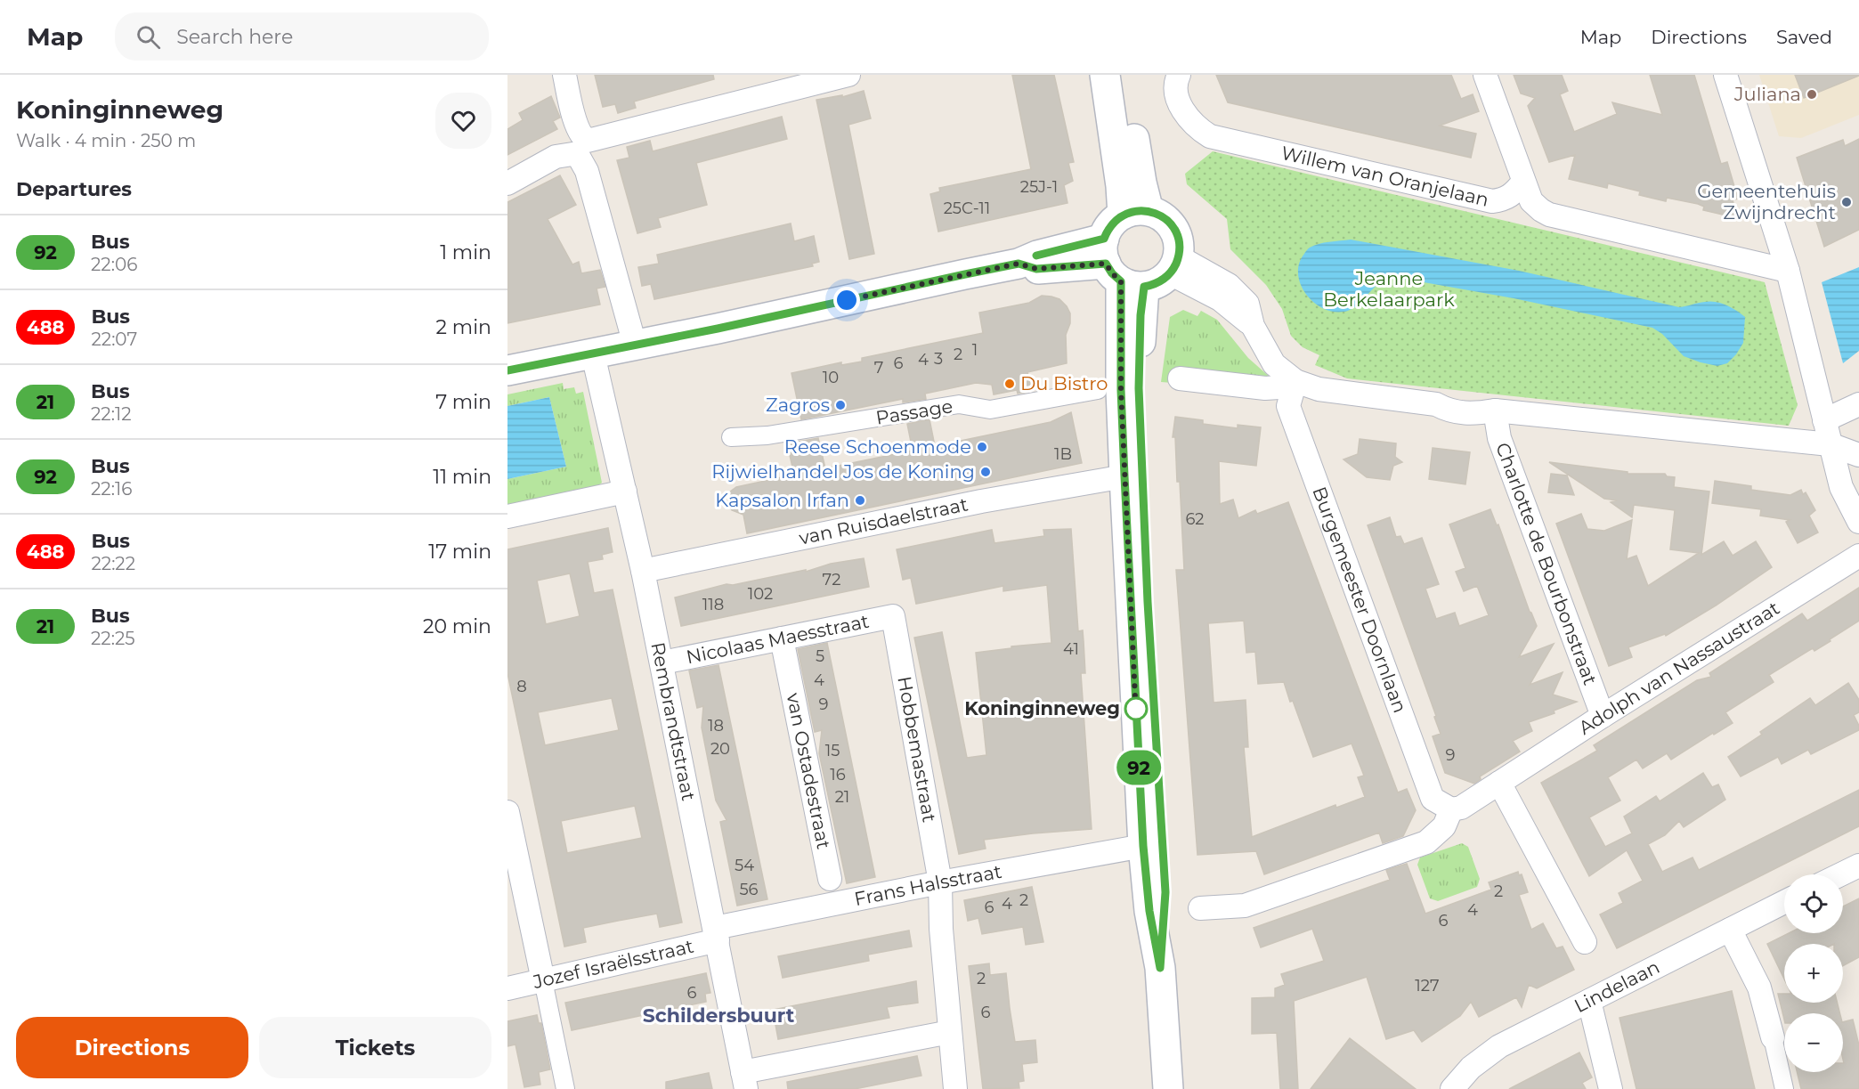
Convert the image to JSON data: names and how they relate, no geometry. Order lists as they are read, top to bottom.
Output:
{
  "streets": {
    "street": [
      "Willem van Oranjelaan",
      "Passage",
      "van Ruisdaelstraat",
      "Charlotte de Bourbonstraat",
      "Burgemeester Doornlaan",
      "Nicolaas Maesstraat",
      "Adolph van Nassaustraat",
      "Rembrandtstraat",
      "Hobbemastraat",
      "van Ostadestraat",
      "Frans Halsstraat",
      "Jozef Israëlsstraat",
      "Lindelaan"
    ]
  },
  "crossings": [
    ["van Ruisdaelstraat", "Rembrandtstraat"],
    ["Charlotte de Bourbonstraat", "Adolph van Nassaustraat"],
    ["Burgemeester Doornlaan", "Adolph van Nassaustraat"],
    ["Nicolaas Maesstraat", "Rembrandtstraat"],
    ["Nicolaas Maesstraat", "Hobbemastraat"],
    ["Nicolaas Maesstraat", "van Ostadestraat"],
    ["Rembrandtstraat", "Frans Halsstraat"],
    ["Rembrandtstraat", "Jozef Israëlsstraat"],
    ["Hobbemastraat", "Frans Halsstraat"],
    ["van Ostadestraat", "Frans Halsstraat"],
    ["Frans Halsstraat", "Jozef Israëlsstraat"]
  ],
  "districts": ["Schildersbuurt"],
  "parks": ["Jeanne Berkelaarpark"],
  "places": [
    "Juliana",
    "Gemeentehuis Zwijndrecht",
    "Du Bistro",
    "Zagros",
    "Reese Schoenmode",
    "Rijwielhandel Jos de Koning",
    "Kapsalon Irfan",
    "Koninginneweg"
  ],
  "lines": ["bus line 92"],
  "house_numbers": [
    "25J-1",
    "25C-11",
    "1",
    "2",
    "3",
    "4",
    "6",
    "7",
    "10",
    "1B",
    "62",
    "72",
    "102",
    "118",
    "41",
    "5",
    "4",
    "8",
    "9",
    "18",
    "20",
    "15",
    "9",
    "16",
    "21",
    "54",
    "56",
    "2",
    "2",
    "4",
    "6",
    "4",
    "6",
    "2",
    "127",
    "6",
    "6"
  ],
  "page": {
    "header": "Map",
    "search": "Search here",
    "nav": ["Map", "Directions", "Saved"],
    "heading": [
      ["Koninginneweg", "Walk · 4 min · 250 m"],
      "Departures"
    ],
    "on_map": "92",
    "list": [
      {
        "mark": "92",
        "name": "Bus",
        "note": "22:06",
        "value": "1 min"
      },
      {
        "mark": "488",
        "name": "Bus",
        "note": "22:07",
        "value": "2 min"
      },
      {
        "mark": "21",
        "name": "Bus",
        "note": "22:12",
        "value": "7 min"
      },
      {
        "mark": "92",
        "name": "Bus",
        "note": "22:16",
        "value": "11 min"
      },
      {
        "mark": "488",
        "name": "Bus",
        "note": "22:22",
        "value": "17 min"
      },
      {
        "mark": "21",
        "name": "Bus",
        "note": "22:25",
        "value": "20 min"
      }
    ],
    "map_buttons": ["+", "−"],
    "buttons": ["Directions", "Tickets"]
  }
}
